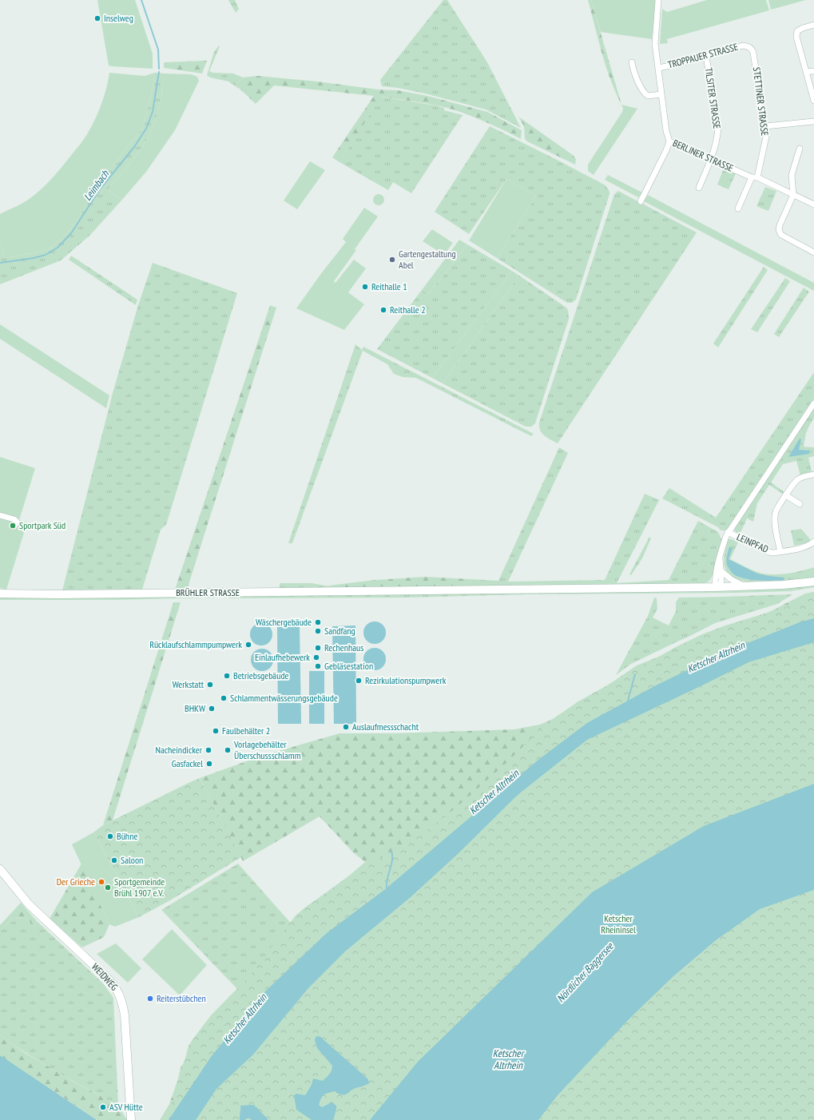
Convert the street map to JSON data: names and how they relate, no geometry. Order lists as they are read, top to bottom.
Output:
{
  "streets": {
    "street": [
      "TROPPAUER STRASSE",
      "TILSITER STRASSE",
      "STETTINER STRASSE",
      "BERLINER STRASSE",
      "LEINPFAD",
      "BRÜHLER STRASSE",
      "WEIDWEG"
    ]
  },
  "crossings": [
    ["TROPPAUER STRASSE", "TILSITER STRASSE"],
    ["TROPPAUER STRASSE", "STETTINER STRASSE"],
    ["TROPPAUER STRASSE", "BERLINER STRASSE"],
    ["TILSITER STRASSE", "BERLINER STRASSE"],
    ["STETTINER STRASSE", "BERLINER STRASSE"]
  ],
  "water": ["Leimbach", "Ketscher Altrhein", "Nördlicher Baggersee"],
  "parks": ["Ketscher Rheininsel"],
  "places": [
    "Inselweg",
    "Gartengestaltung Abel",
    "Reithalle 1",
    "Reithalle 2",
    "Sportpark Süd",
    "Wäschergebäude",
    "Sandfang",
    "Rücklaufschlammpumpwerk",
    "Rechenhaus",
    "Einlaufhebewerk",
    "Gebläsestation",
    "Betriebsgebäude",
    "Rezirkulationspumpwerk",
    "Werkstatt",
    "Schlammentwässerungsgebäude",
    "BHKW",
    "Auslaufmessschacht",
    "Faulbehälter 2",
    "Nacheindicker",
    "Vorlagebehälter Überschussschlamm",
    "Gasfackel",
    "Bühne",
    "Saloon",
    "Der Grieche",
    "Sportgemeinde Brühl 1907 e.V.",
    "Reiterstübchen",
    "ASV Hütte"
  ]
}
